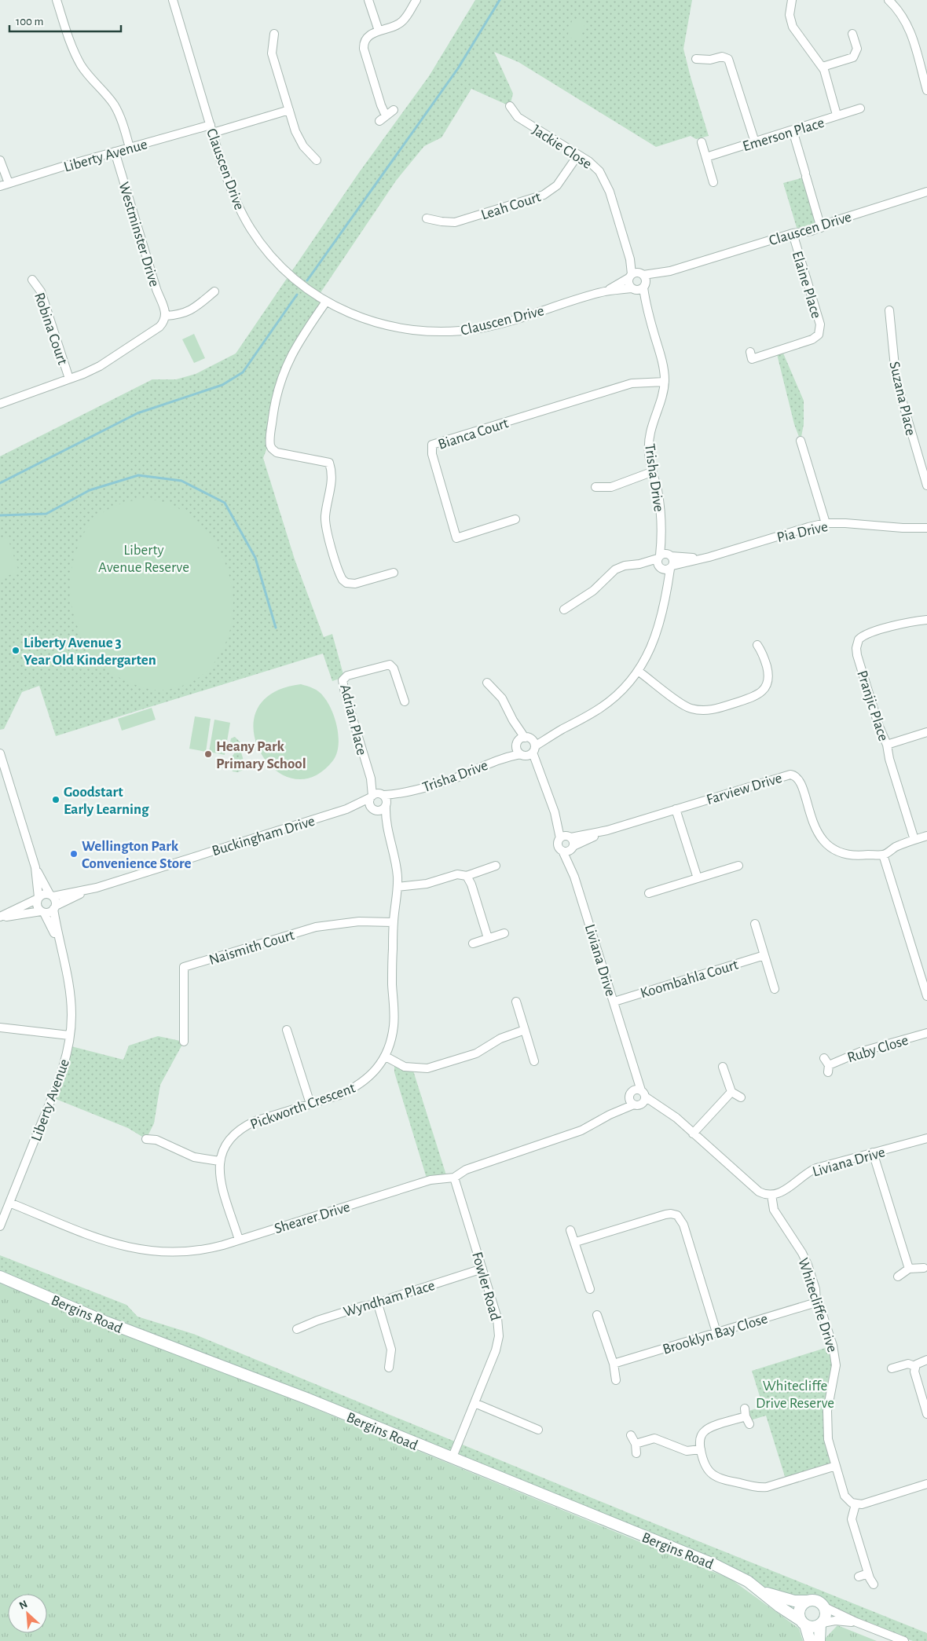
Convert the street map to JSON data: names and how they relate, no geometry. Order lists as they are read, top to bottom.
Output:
{
  "streets": {
    "main road": ["Bergins Road"],
    "street": [
      "Emerson Place",
      "Jackie Close",
      "Liberty Avenue",
      "Clauscen Drive",
      "Leah Court",
      "Westminster Drive",
      "Elaine Place",
      "Robina Court",
      "Suzana Place",
      "Bianca Court",
      "Trisha Drive",
      "Pia Drive",
      "Pranjic Place",
      "Adrian Place",
      "Farview Drive",
      "Buckingham Drive",
      "Naismith Court",
      "Liviana Drive",
      "Koombahla Court",
      "Ruby Close",
      "Pickworth Crescent",
      "Shearer Drive",
      "Fowler Road",
      "Wyndham Place",
      "Whitecliffe Drive",
      "Brooklyn Bay Close"
    ]
  },
  "crossings": [
    ["Jackie Close", "Clauscen Drive"],
    ["Jackie Close", "Leah Court"],
    ["Jackie Close", "Trisha Drive"],
    ["Liberty Avenue", "Clauscen Drive"],
    ["Liberty Avenue", "Westminster Drive"],
    ["Liberty Avenue", "Buckingham Drive"],
    ["Liberty Avenue", "Shearer Drive"],
    ["Clauscen Drive", "Elaine Place"],
    ["Clauscen Drive", "Trisha Drive"],
    ["Bianca Court", "Trisha Drive"],
    ["Trisha Drive", "Pia Drive"],
    ["Trisha Drive", "Adrian Place"],
    ["Trisha Drive", "Buckingham Drive"],
    ["Trisha Drive", "Pickworth Crescent"],
    ["Adrian Place", "Buckingham Drive"],
    ["Adrian Place", "Pickworth Crescent"],
    ["Farview Drive", "Liviana Drive"],
    ["Buckingham Drive", "Pickworth Crescent"],
    ["Naismith Court", "Pickworth Crescent"],
    ["Liviana Drive", "Koombahla Court"],
    ["Liviana Drive", "Shearer Drive"],
    ["Liviana Drive", "Whitecliffe Drive"],
    ["Pickworth Crescent", "Shearer Drive"],
    ["Shearer Drive", "Fowler Road"],
    ["Fowler Road", "Wyndham Place"],
    ["Fowler Road", "Bergins Road"],
    ["Whitecliffe Drive", "Brooklyn Bay Close"]
  ],
  "parks": ["Liberty Avenue Reserve", "Whitecliffe Drive Reserve"],
  "places": [
    "Liberty Avenue 3 Year Old Kindergarten",
    "Heany Park Primary School",
    "Goodstart Early Learning",
    "Wellington Park Convenience Store"
  ],
  "scale_bar": "100 m",
  "north": "top left"
}
